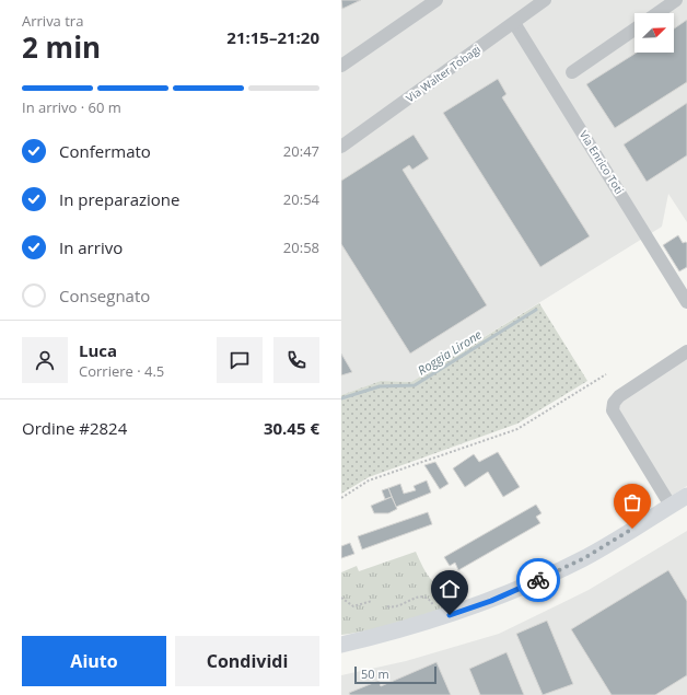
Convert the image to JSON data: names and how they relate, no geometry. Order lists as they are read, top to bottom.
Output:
{
  "streets": {
    "street": ["Via Walter Tobagi", "Via Enrico Toti"]
  },
  "crossings": [
    ["Via Walter Tobagi", "Via Enrico Toti"]
  ],
  "water": ["Roggia Lirone"],
  "scale_bar": "50 m",
  "north": "top right",
  "page": {
    "heading": ["2 min", "Arriva tra", "21:15–21:20"],
    "panel": [
      "Luca",
      "Corriere · 4.5",
      "Ordine #2824",
      "30.45 €"
    ],
    "bar": "In arrivo · 60 m",
    "list": [
      ["Confermato", "20:47"],
      ["In preparazione", "20:54"],
      ["In arrivo", "20:58"],
      "Consegnato"
    ],
    "buttons": ["Aiuto", "Condividi"],
    "scale": "50 m"
  }
}
